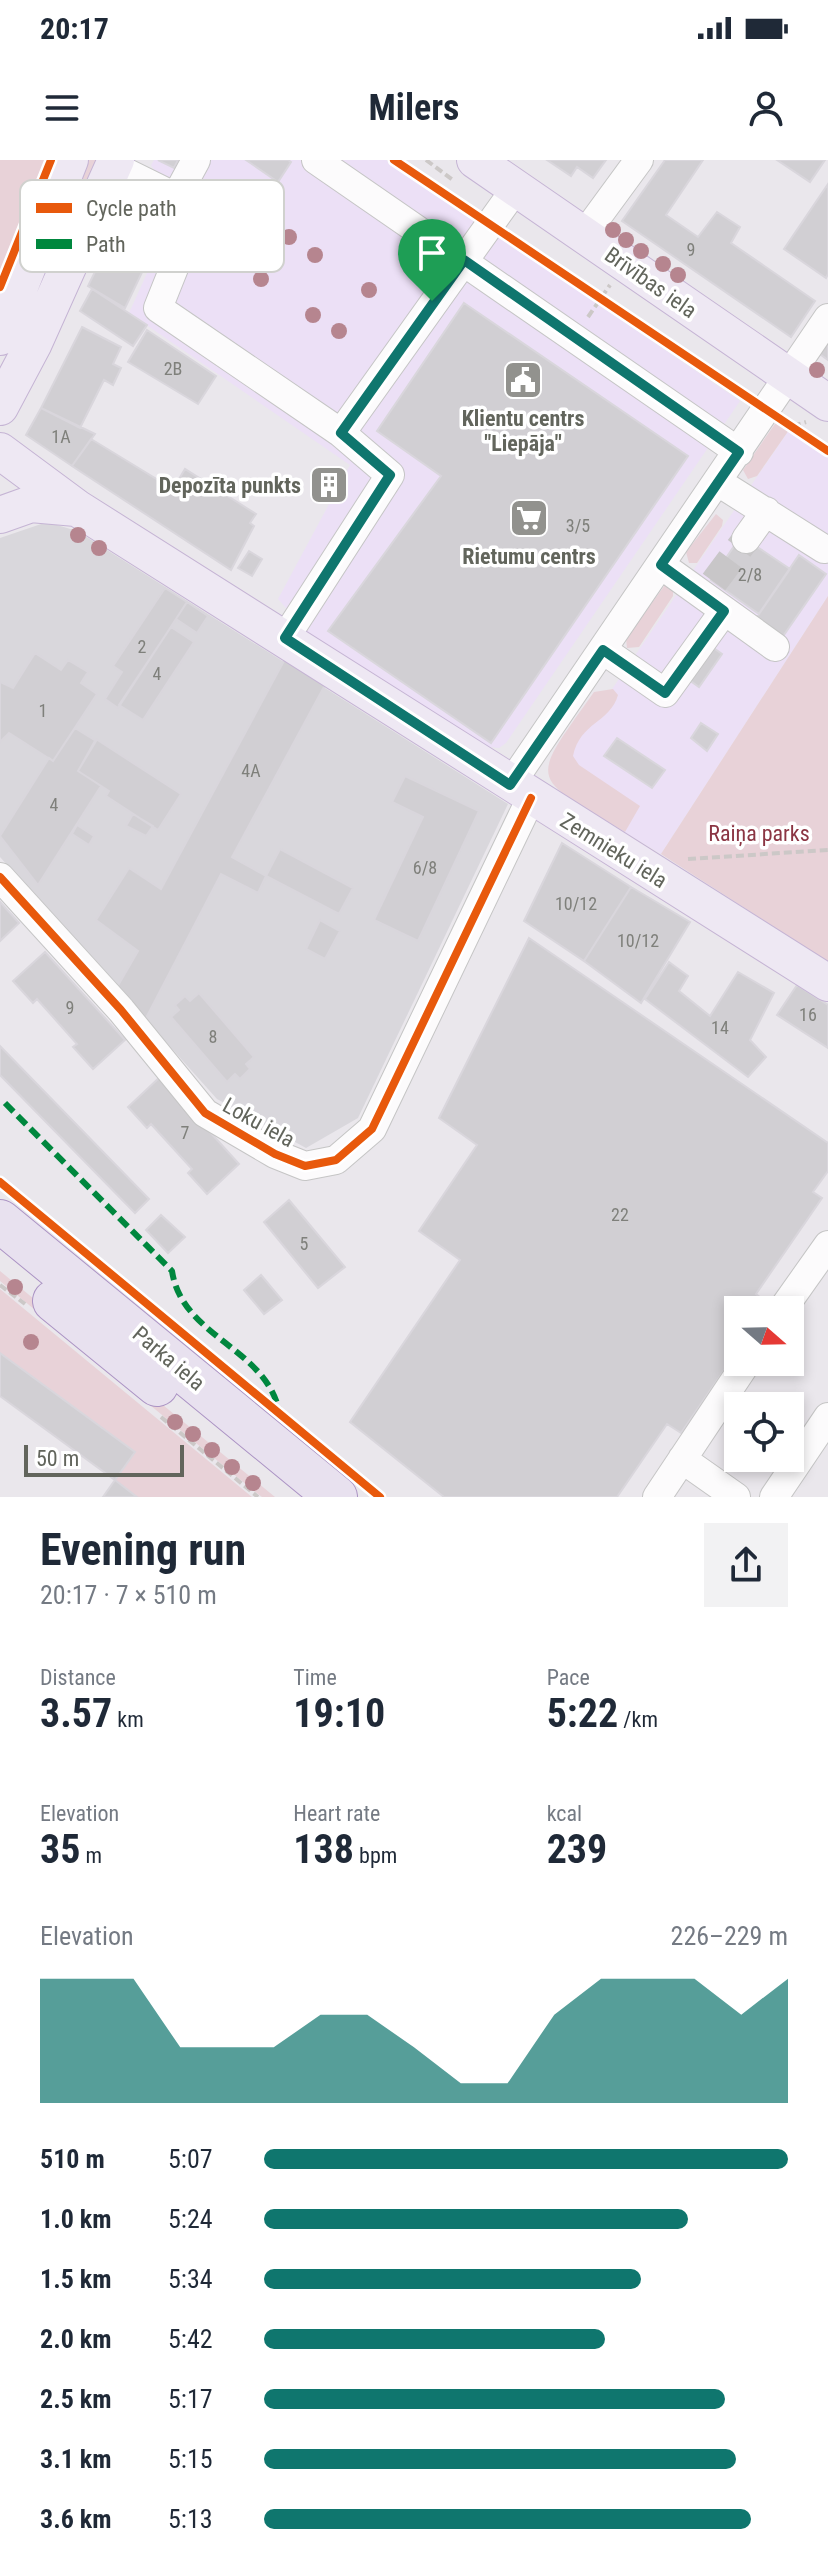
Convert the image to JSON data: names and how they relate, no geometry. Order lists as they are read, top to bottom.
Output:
{
  "streets": {
    "highway": ["Parka iela"],
    "main road": ["Brīvības iela", "Zemnieku iela"],
    "street": ["Loku iela"]
  },
  "crossings": [
    ["Brīvības iela", "Loku iela"],
    ["Zemnieku iela", "Loku iela"]
  ],
  "parks": ["Raiņa parks"],
  "places": {
    "public building": ["Klientu centrs \"Liepāja\""],
    "building": ["Depozīta punkts"],
    "supermarket": ["Rietumu centrs"]
  },
  "house_numbers": [
    "9",
    "2B",
    "1A",
    "3/5",
    "2/8",
    "2",
    "4",
    "1",
    "4A",
    "4",
    "6/8",
    "10/12",
    "10/12",
    "9",
    "16",
    "14",
    "8",
    "7",
    "22",
    "5"
  ],
  "legend": ["Cycle path", "Path"],
  "scale_bar": "50 m",
  "north": "right",
  "page": {
    "status": "20:17",
    "header": "Milers",
    "scale": "50 m",
    "heading": ["Evening run", "20:17 · 7 × 510 m"],
    "stats": [
      ["Distance", "3.57 km"],
      ["Time", "19:10"],
      ["Pace", "5:22 /km"],
      ["Elevation", "35 m"],
      ["Heart rate", "138 bpm"],
      ["kcal", "239"]
    ],
    "chart": ["Elevation", "226–229 m"],
    "list": [
      {
        "name": "510 m",
        "note": "5:07"
      },
      {
        "name": "1.0 km",
        "note": "5:24"
      },
      {
        "name": "1.5 km",
        "note": "5:34"
      },
      {
        "name": "2.0 km",
        "note": "5:42"
      },
      {
        "name": "2.5 km",
        "note": "5:17"
      },
      {
        "name": "3.1 km",
        "note": "5:15"
      },
      {
        "name": "3.6 km",
        "note": "5:13"
      }
    ]
  }
}
